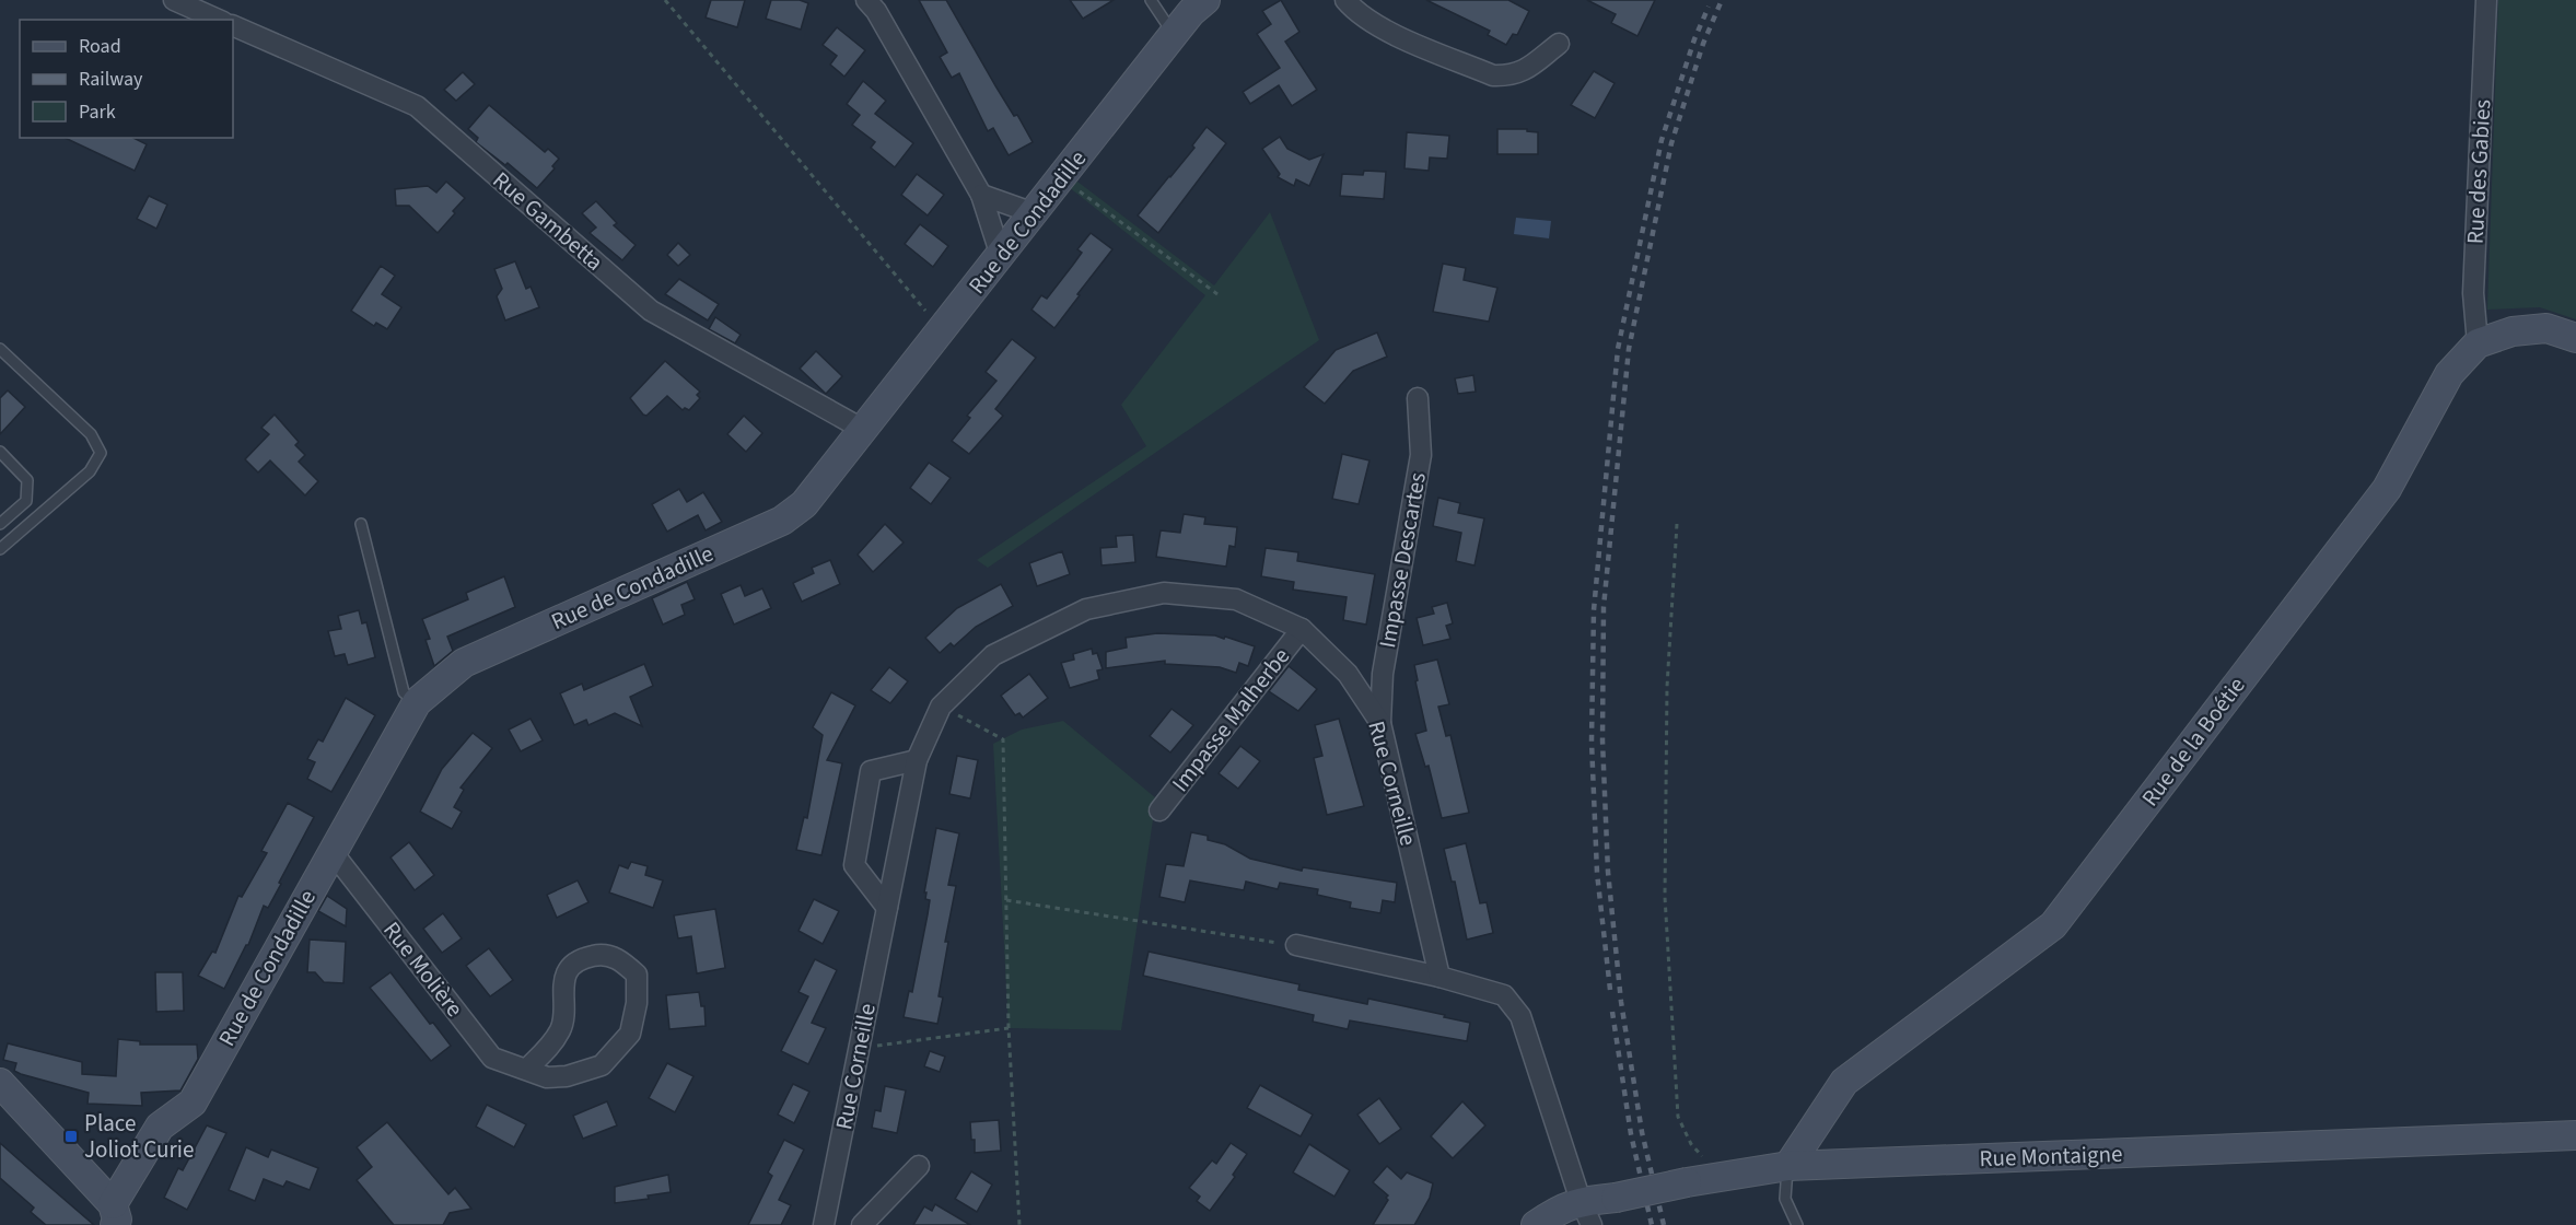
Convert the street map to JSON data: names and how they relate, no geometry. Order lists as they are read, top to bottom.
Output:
{
  "streets": {
    "street": [
      "Rue des Gabies",
      "Rue Gambetta",
      "Rue de Condadille",
      "Impasse Descartes",
      "Impasse Malherbe",
      "Rue de la Boétie",
      "Rue Corneille",
      "Rue Molière",
      "Rue Montaigne"
    ]
  },
  "crossings": [
    ["Rue des Gabies", "Rue de la Boétie"],
    ["Rue Gambetta", "Rue de Condadille"],
    ["Rue de Condadille", "Rue Molière"],
    ["Impasse Descartes", "Rue Corneille"],
    ["Impasse Malherbe", "Rue Corneille"],
    ["Rue de la Boétie", "Rue Montaigne"]
  ],
  "places": {
    "transit": ["Place Joliot Curie"]
  },
  "legend": ["Road", "Railway", "Park"]
}
